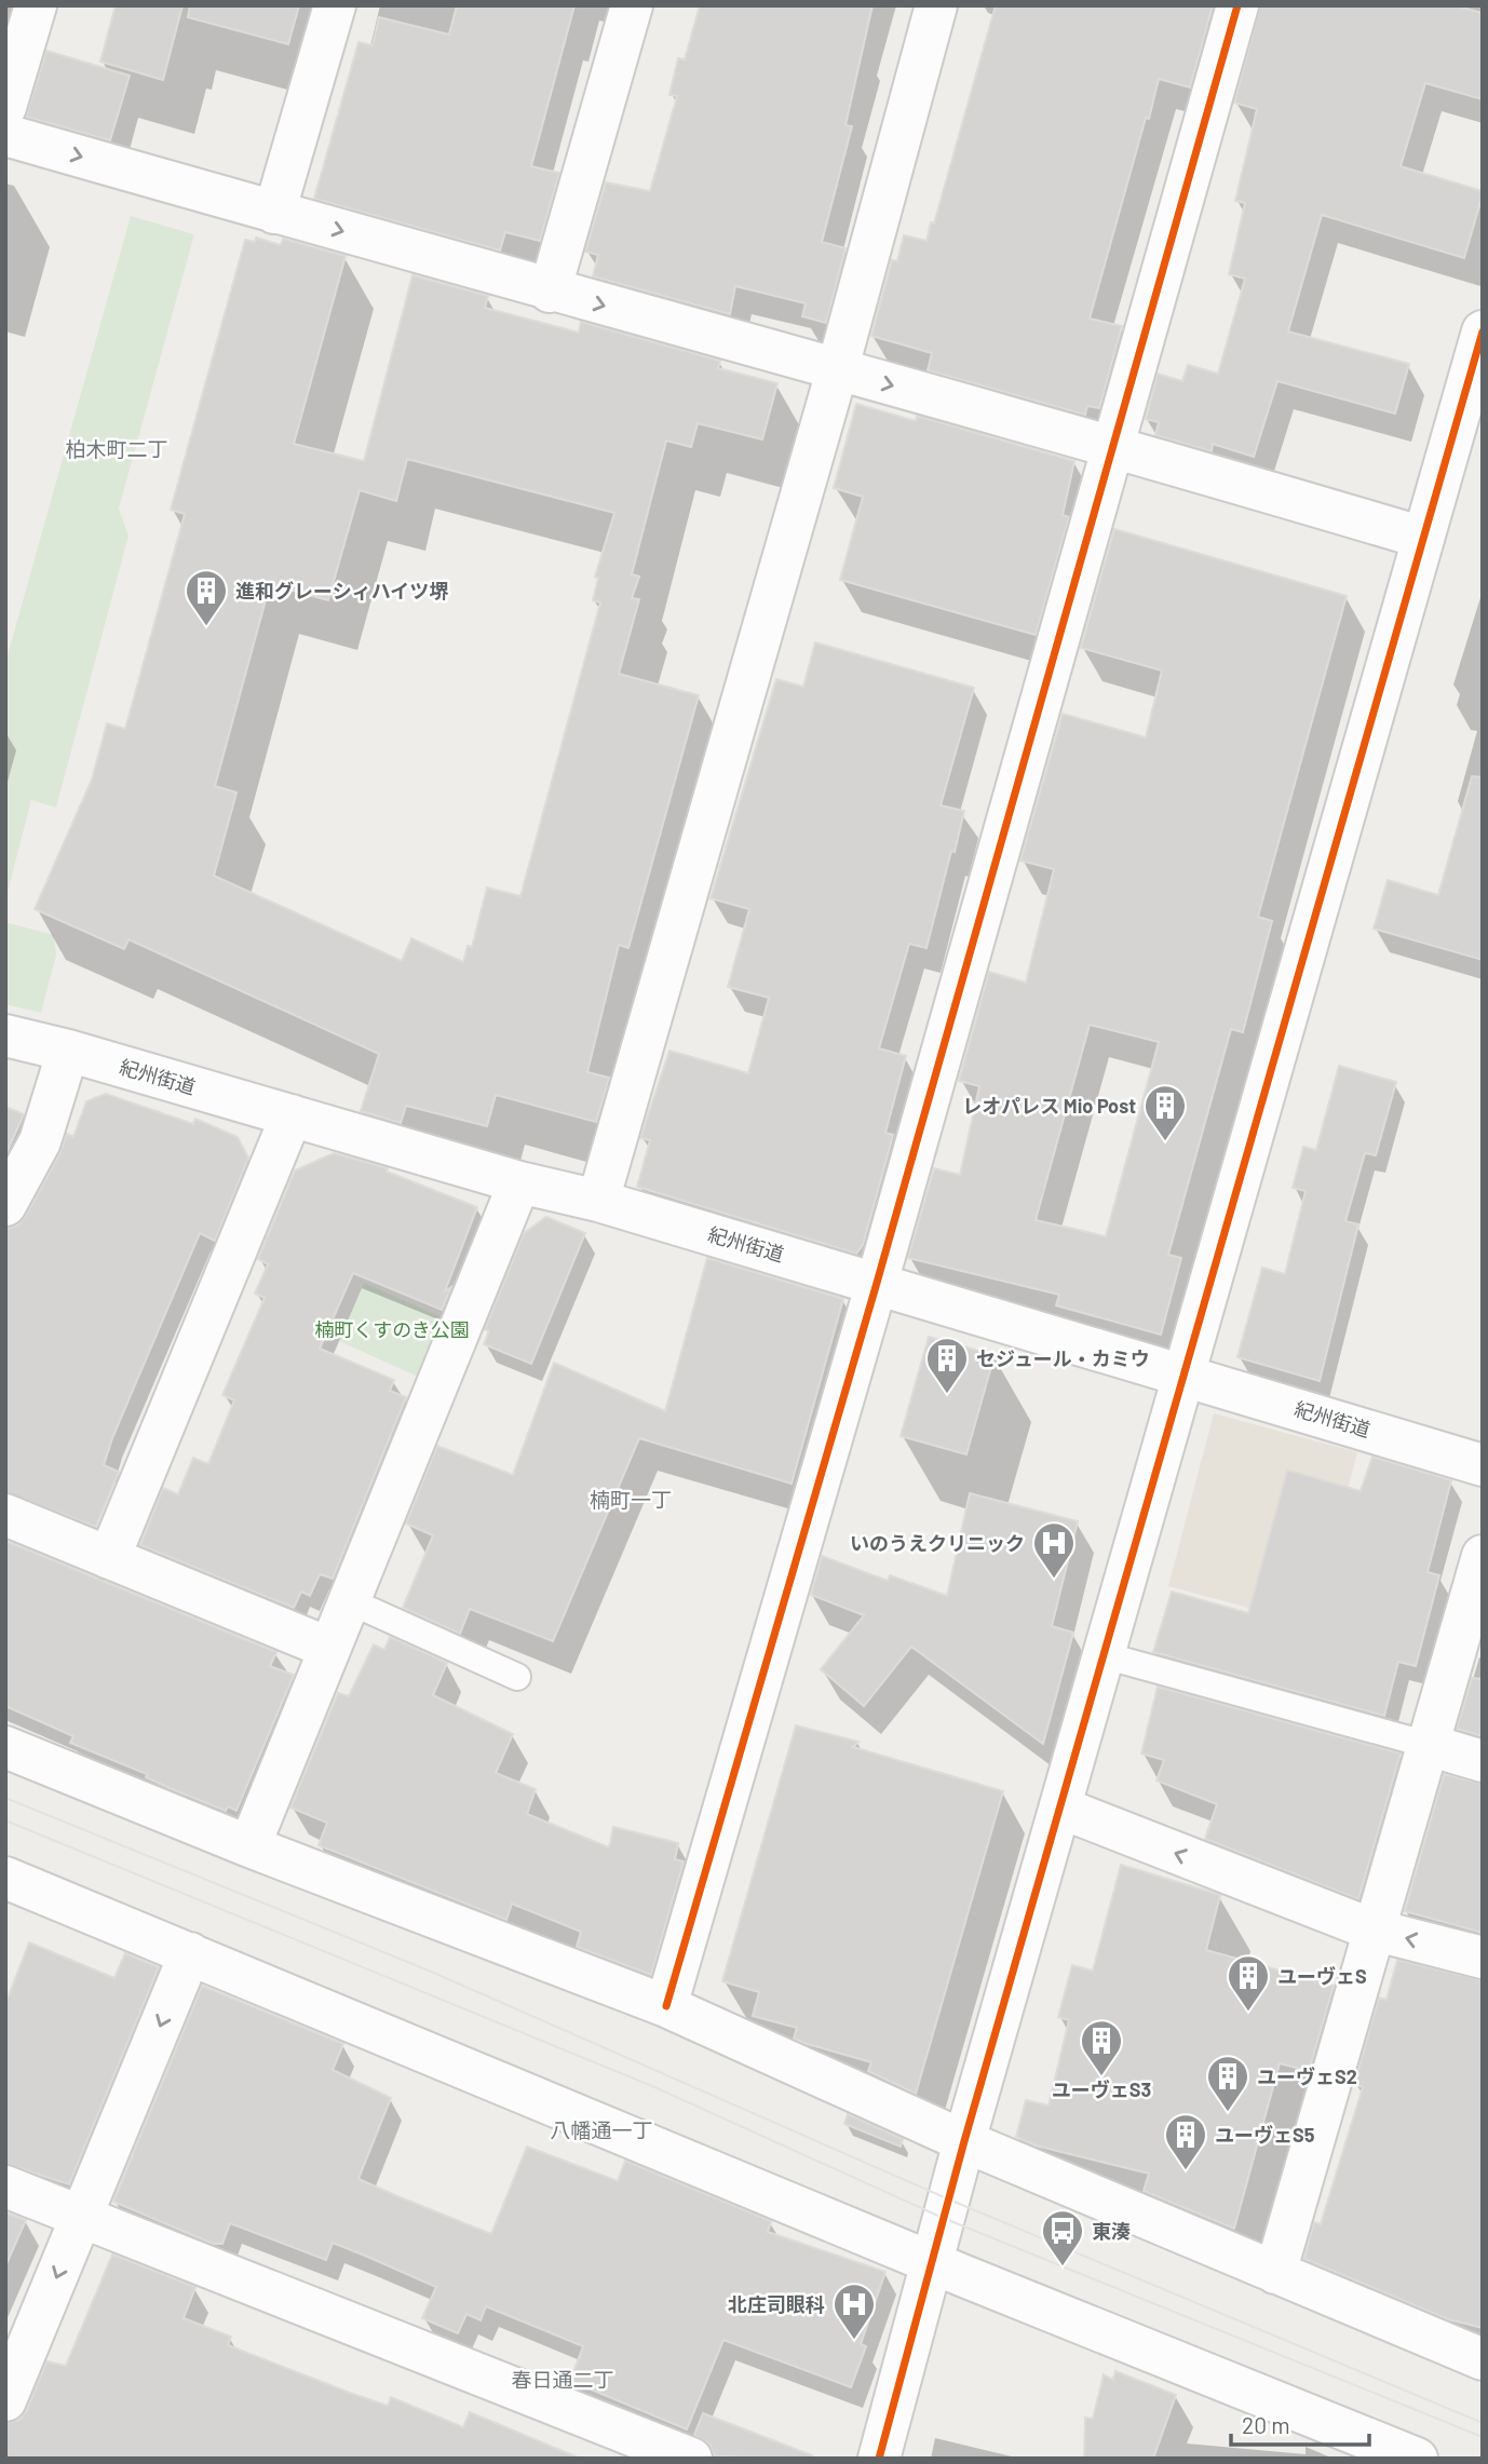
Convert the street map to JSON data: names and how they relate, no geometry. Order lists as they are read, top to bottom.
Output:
{
  "streets": {
    "street": ["紀州街道"]
  },
  "districts": [
    "柏木町二丁",
    "楠町一丁",
    "八幡通一丁",
    "春日通二丁"
  ],
  "parks": ["楠町くすのき公園"],
  "places": {
    "building": [
      "進和グレーシィハイツ堺",
      "レオパレス Mio Post",
      "セジュール・カミウ",
      "ユーヴェS",
      "ユーヴェS3",
      "ユーヴェS2",
      "ユーヴェS5"
    ],
    "hospital": ["いのうえクリニック", "北庄司眼科"],
    "bus stop": ["東湊"]
  },
  "scale_bar": "20 m"
}
